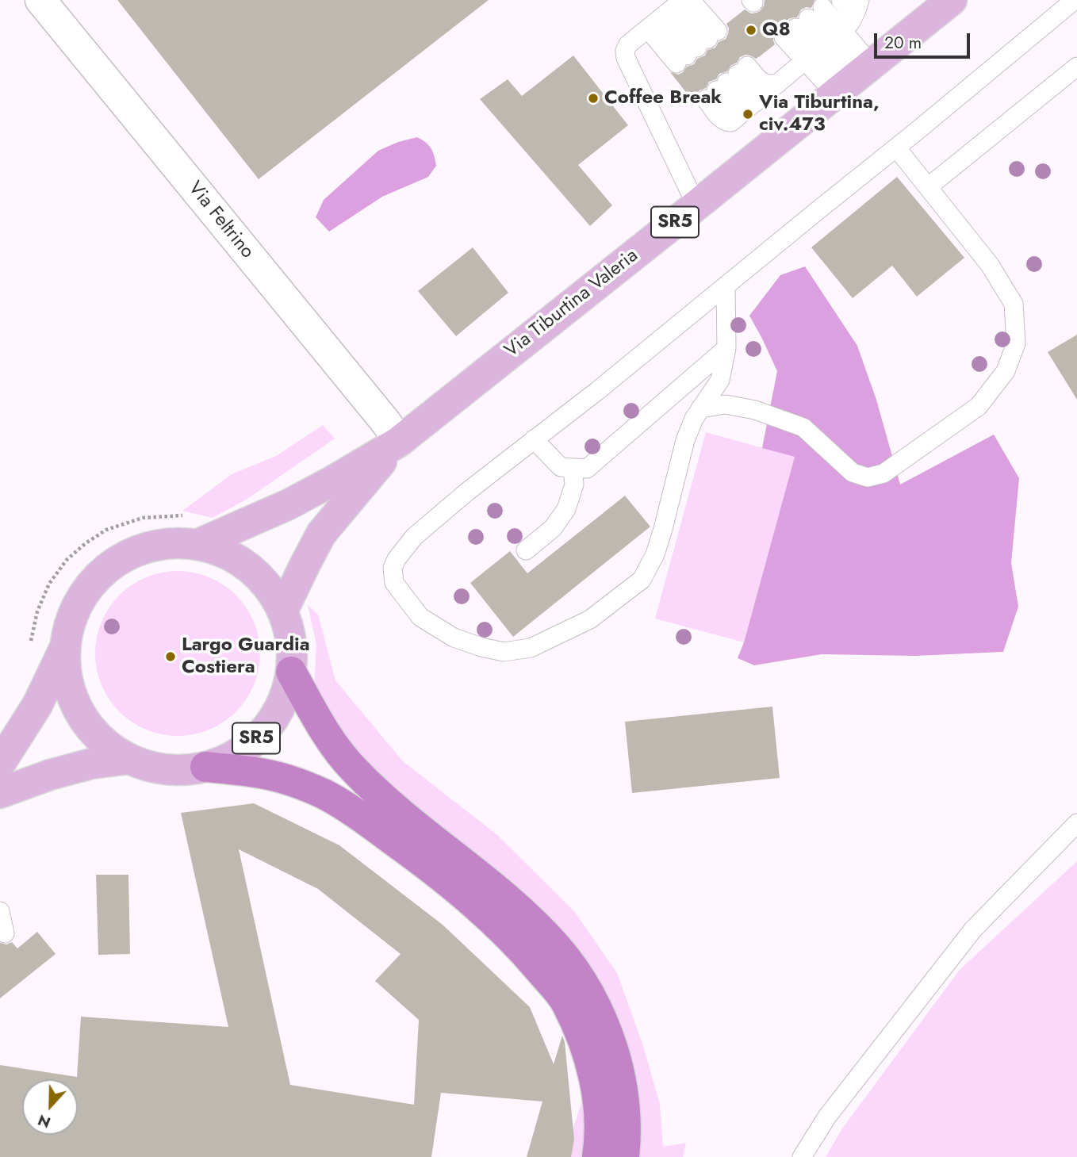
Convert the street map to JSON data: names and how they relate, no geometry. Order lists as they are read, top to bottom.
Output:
{
  "streets": {
    "main road": ["SR5", "Via Tiburtina Valeria"],
    "street": ["Via Feltrino"]
  },
  "crossings": [
    ["Via Feltrino", "Via Tiburtina Valeria"],
    ["SR5", "Via Tiburtina Valeria"]
  ],
  "places": [
    "Q8",
    "Coffee Break",
    "Via Tiburtina, civ.473",
    "Largo Guardia Costiera"
  ],
  "scale_bar": "20 m",
  "north": "bottom"
}
